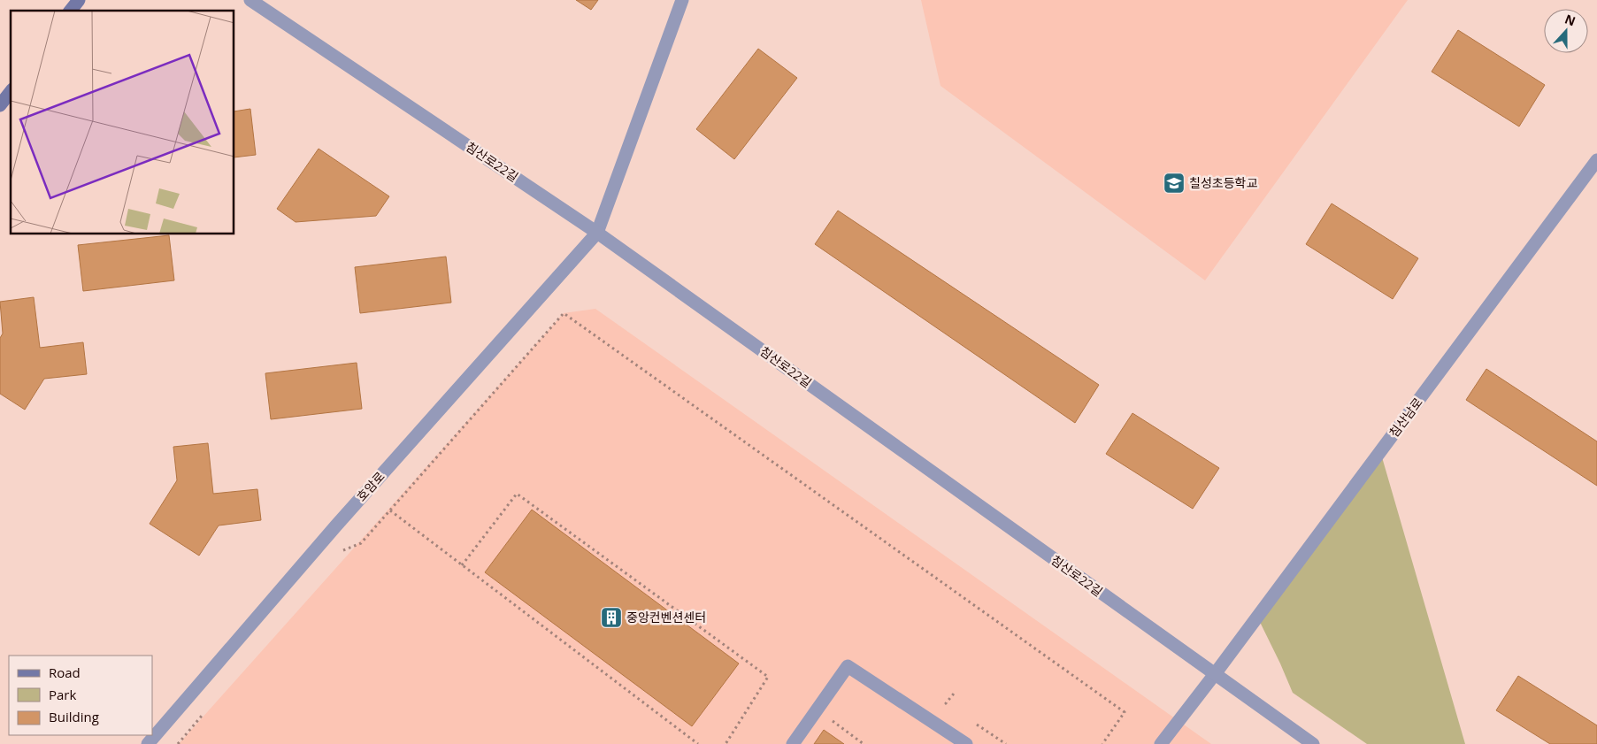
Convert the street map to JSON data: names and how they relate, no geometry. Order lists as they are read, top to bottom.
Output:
{
  "streets": {
    "street": ["침산로22길", "침산남로", "호암로"]
  },
  "crossings": [
    ["침산로22길", "침산남로"],
    ["침산로22길", "호암로"]
  ],
  "places": {
    "school or university": ["칠성초등학교"],
    "building": ["중앙컨벤션센터"]
  },
  "legend": ["Road", "Park", "Building"],
  "north": "top"
}
